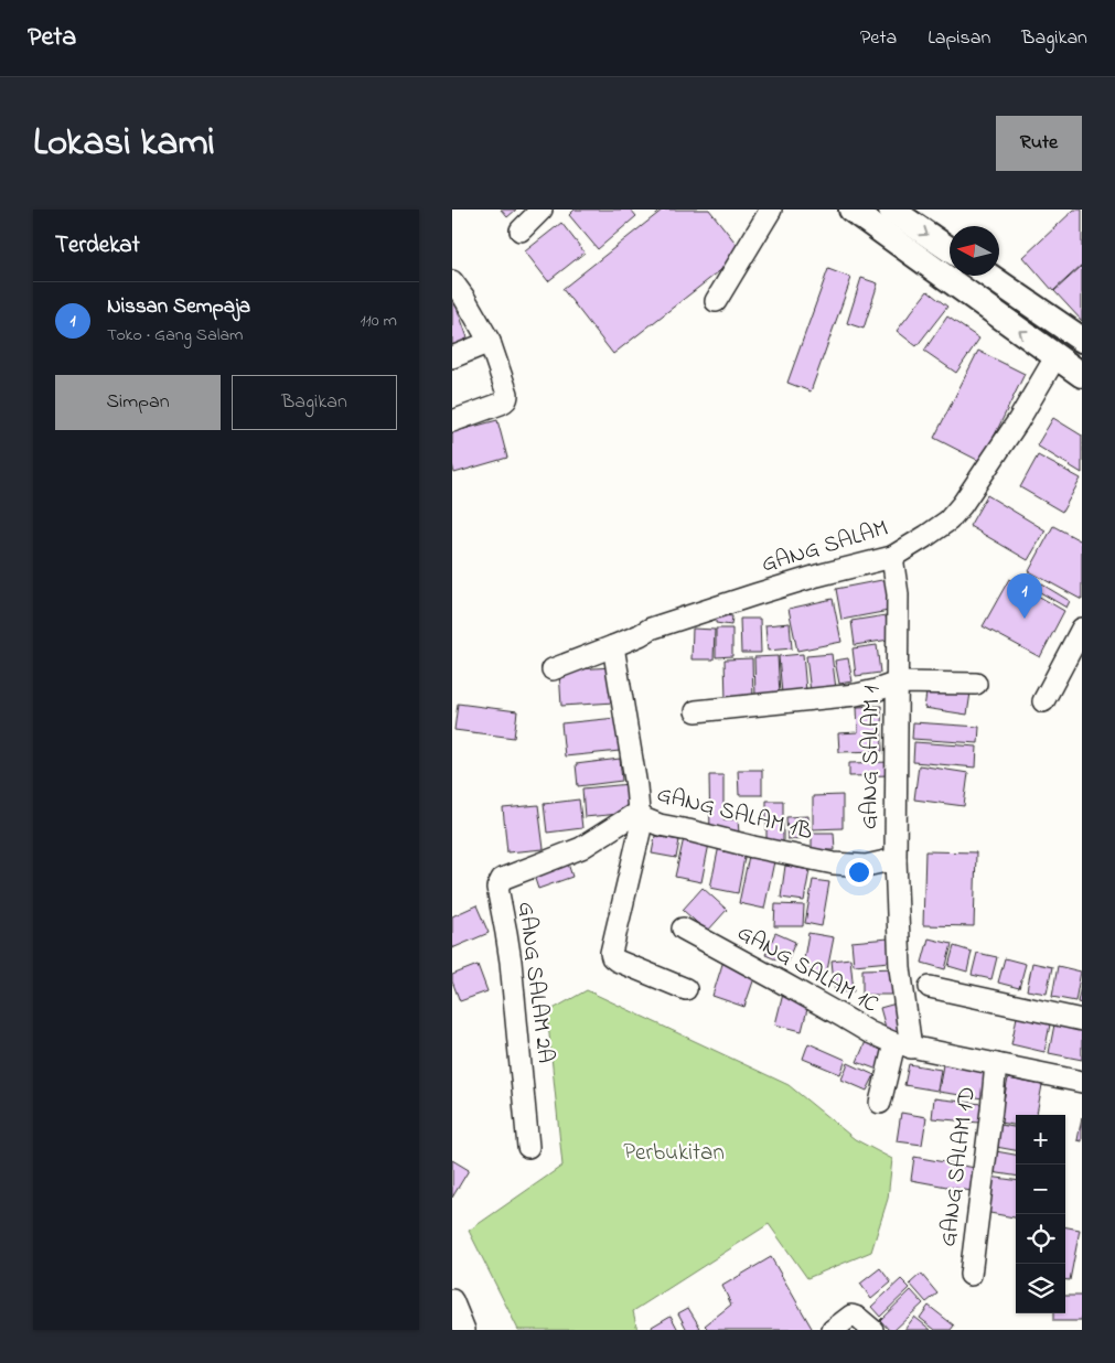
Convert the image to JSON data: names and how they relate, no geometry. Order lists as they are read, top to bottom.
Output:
{
  "streets": {
    "street": [
      "GANG SALAM",
      "GANG SALAM 1",
      "GANG SALAM 1B",
      "GANG SALAM 1C",
      "GANG SALAM 2A",
      "GANG SALAM 1D"
    ]
  },
  "crossings": [
    ["GANG SALAM", "GANG SALAM 1"],
    ["GANG SALAM", "GANG SALAM 1B"],
    ["GANG SALAM 1", "GANG SALAM 1B"],
    ["GANG SALAM 1", "GANG SALAM 1C"],
    ["GANG SALAM 1B", "GANG SALAM 2A"]
  ],
  "parks": ["Perbukitan"],
  "north": "left",
  "page": {
    "header": "Peta",
    "nav": ["Peta", "Lapisan", "Bagikan"],
    "title": "Lokasi kami",
    "buttons": [
      "Rute",
      ["Simpan", "Bagikan"]
    ],
    "heading": "Terdekat",
    "list": [
      {
        "mark": "1",
        "name": "Nissan Sempaja",
        "note": "Toko · Gang Salam",
        "value": "110 m"
      }
    ],
    "pins": "1",
    "map_buttons": ["+", "−"]
  }
}
